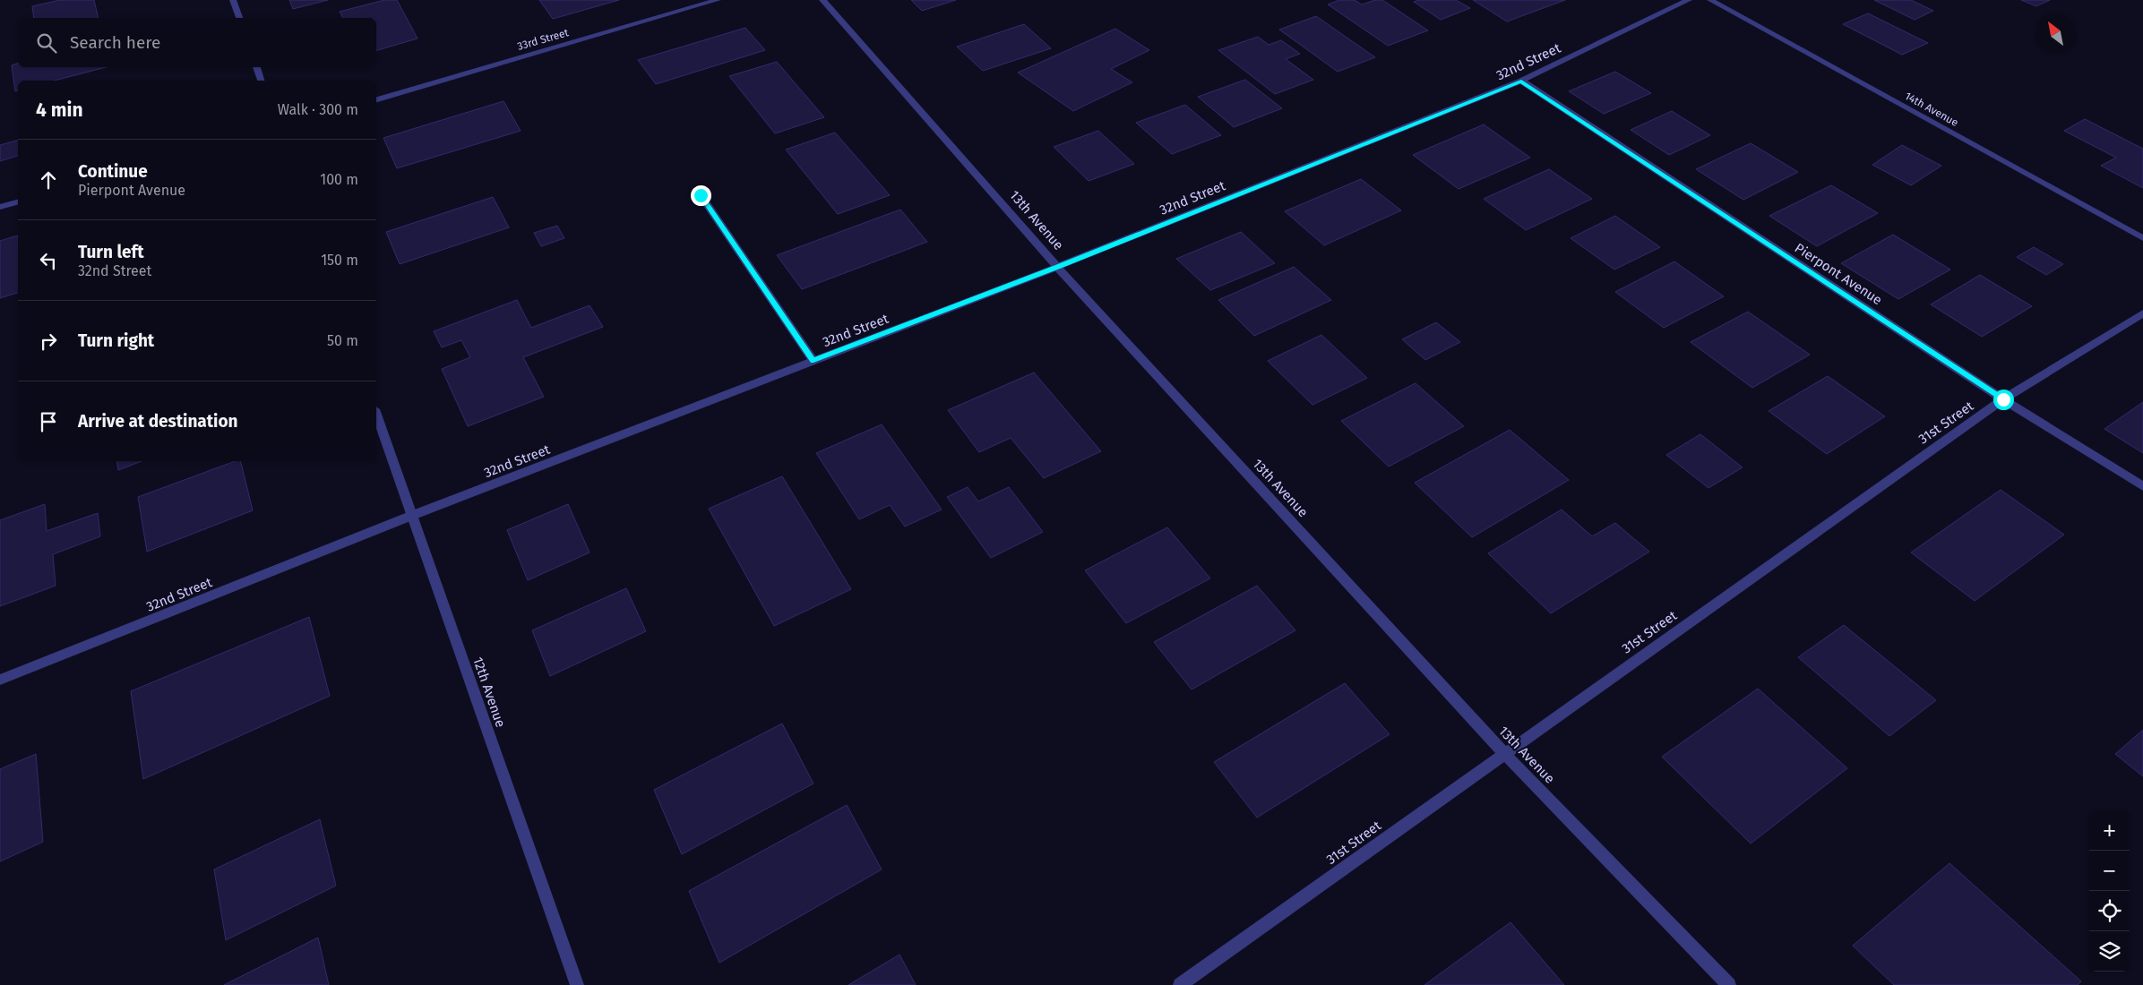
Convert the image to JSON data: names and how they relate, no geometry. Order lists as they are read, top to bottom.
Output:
{
  "streets": {
    "street": [
      "33rd Street",
      "32nd Street",
      "14th Avenue",
      "13th Avenue",
      "Pierpont Avenue",
      "31st Street",
      "12th Avenue"
    ]
  },
  "crossings": [
    ["32nd Street", "13th Avenue"],
    ["32nd Street", "Pierpont Avenue"],
    ["32nd Street", "12th Avenue"],
    ["13th Avenue", "31st Street"],
    ["Pierpont Avenue", "31st Street"]
  ],
  "north": "top left",
  "page": {
    "search": "Search here",
    "heading": ["4 min", "Walk · 300 m"],
    "list": [
      ["Continue", "Pierpont Avenue", "100 m"],
      ["Turn left", "32nd Street", "150 m"],
      ["Turn right", "50 m"],
      "Arrive at destination"
    ],
    "map_buttons": ["+", "−"]
  }
}
